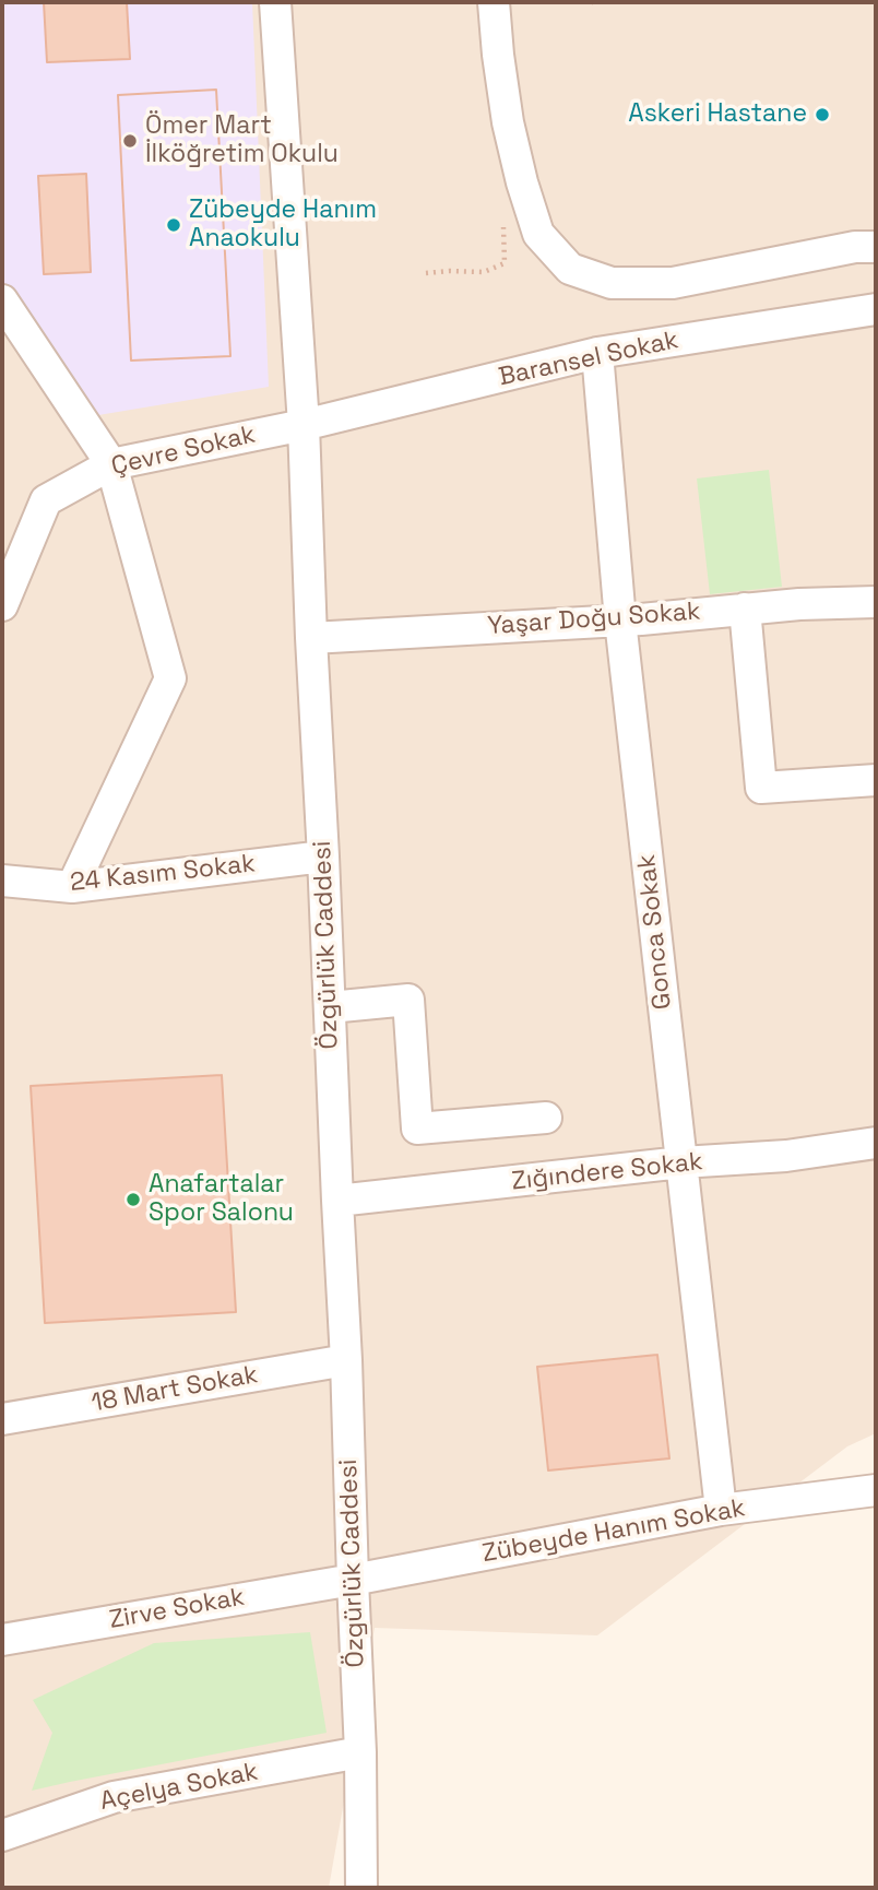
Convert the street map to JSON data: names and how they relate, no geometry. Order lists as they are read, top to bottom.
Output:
{
  "streets": {
    "street": [
      "Baransel Sokak",
      "Çevre Sokak",
      "Yaşar Doğu Sokak",
      "24 Kasım Sokak",
      "Gonca Sokak",
      "Özgürlük Caddesi",
      "Zığındere Sokak",
      "18 Mart Sokak",
      "Zübeyde Hanım Sokak",
      "Zirve Sokak",
      "Açelya Sokak"
    ]
  },
  "crossings": [
    ["Baransel Sokak", "Çevre Sokak"],
    ["Baransel Sokak", "Gonca Sokak"],
    ["Baransel Sokak", "Özgürlük Caddesi"],
    ["Çevre Sokak", "Özgürlük Caddesi"],
    ["Yaşar Doğu Sokak", "Gonca Sokak"],
    ["Yaşar Doğu Sokak", "Özgürlük Caddesi"],
    ["24 Kasım Sokak", "Özgürlük Caddesi"],
    ["Gonca Sokak", "Zığındere Sokak"],
    ["Gonca Sokak", "Zübeyde Hanım Sokak"],
    ["Özgürlük Caddesi", "Zığındere Sokak"],
    ["Özgürlük Caddesi", "18 Mart Sokak"],
    ["Özgürlük Caddesi", "Zübeyde Hanım Sokak"],
    ["Özgürlük Caddesi", "Zirve Sokak"],
    ["Özgürlük Caddesi", "Açelya Sokak"],
    ["Zübeyde Hanım Sokak", "Zirve Sokak"]
  ],
  "places": [
    "Askeri Hastane",
    "Ömer Mart İlköğretim Okulu",
    "Zübeyde Hanım Anaokulu",
    "Anafartalar Spor Salonu"
  ]
}
